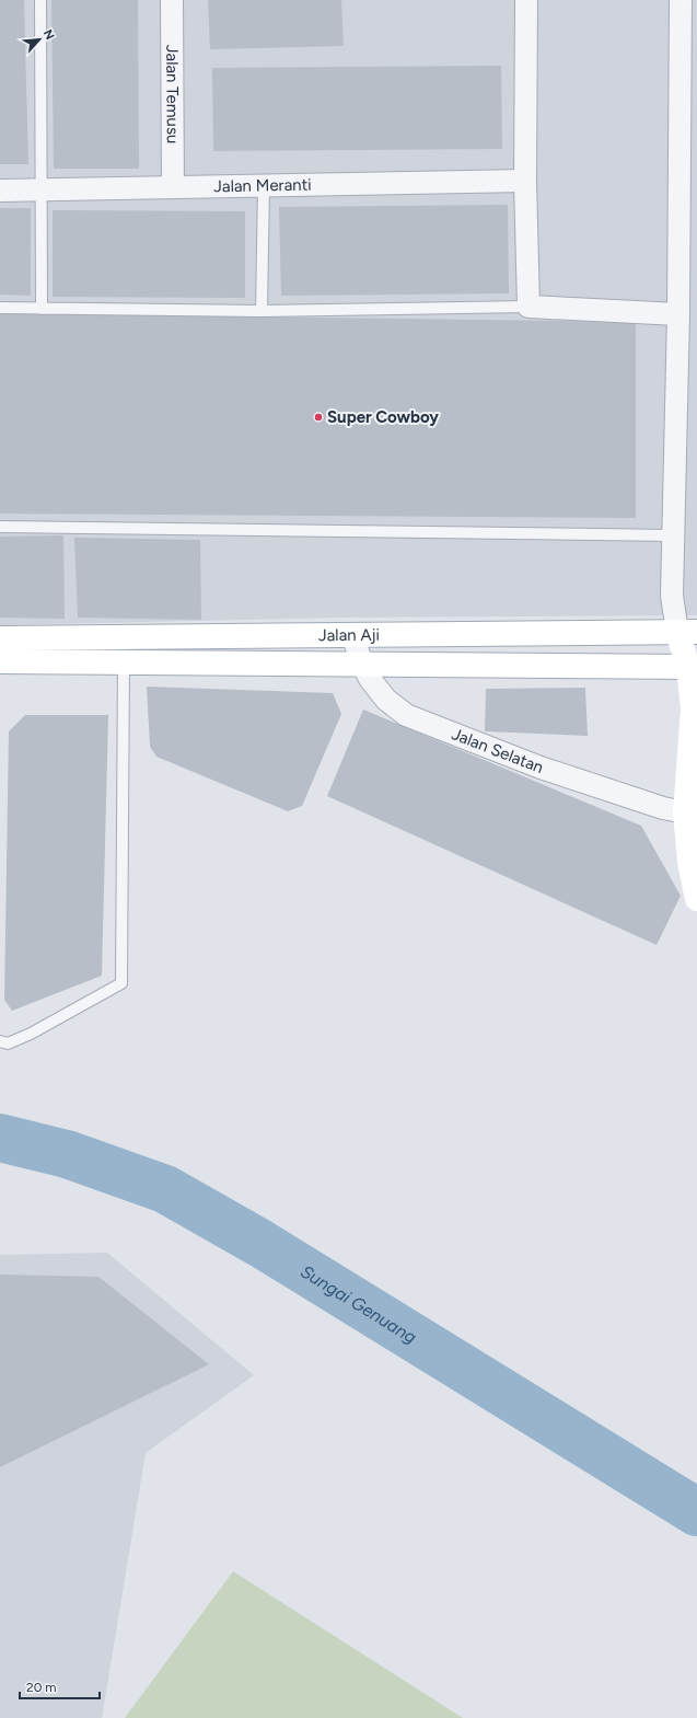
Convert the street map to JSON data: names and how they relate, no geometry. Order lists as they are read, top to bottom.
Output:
{
  "streets": {
    "main road": ["Jalan Aji"],
    "street": ["Jalan Temusu", "Jalan Meranti", "Jalan Selatan"]
  },
  "crossings": [
    ["Jalan Temusu", "Jalan Meranti"],
    ["Jalan Aji", "Jalan Selatan"]
  ],
  "water": ["Sungai Genuang"],
  "places": ["Super Cowboy"],
  "scale_bar": "20 m",
  "north": "top right"
}
